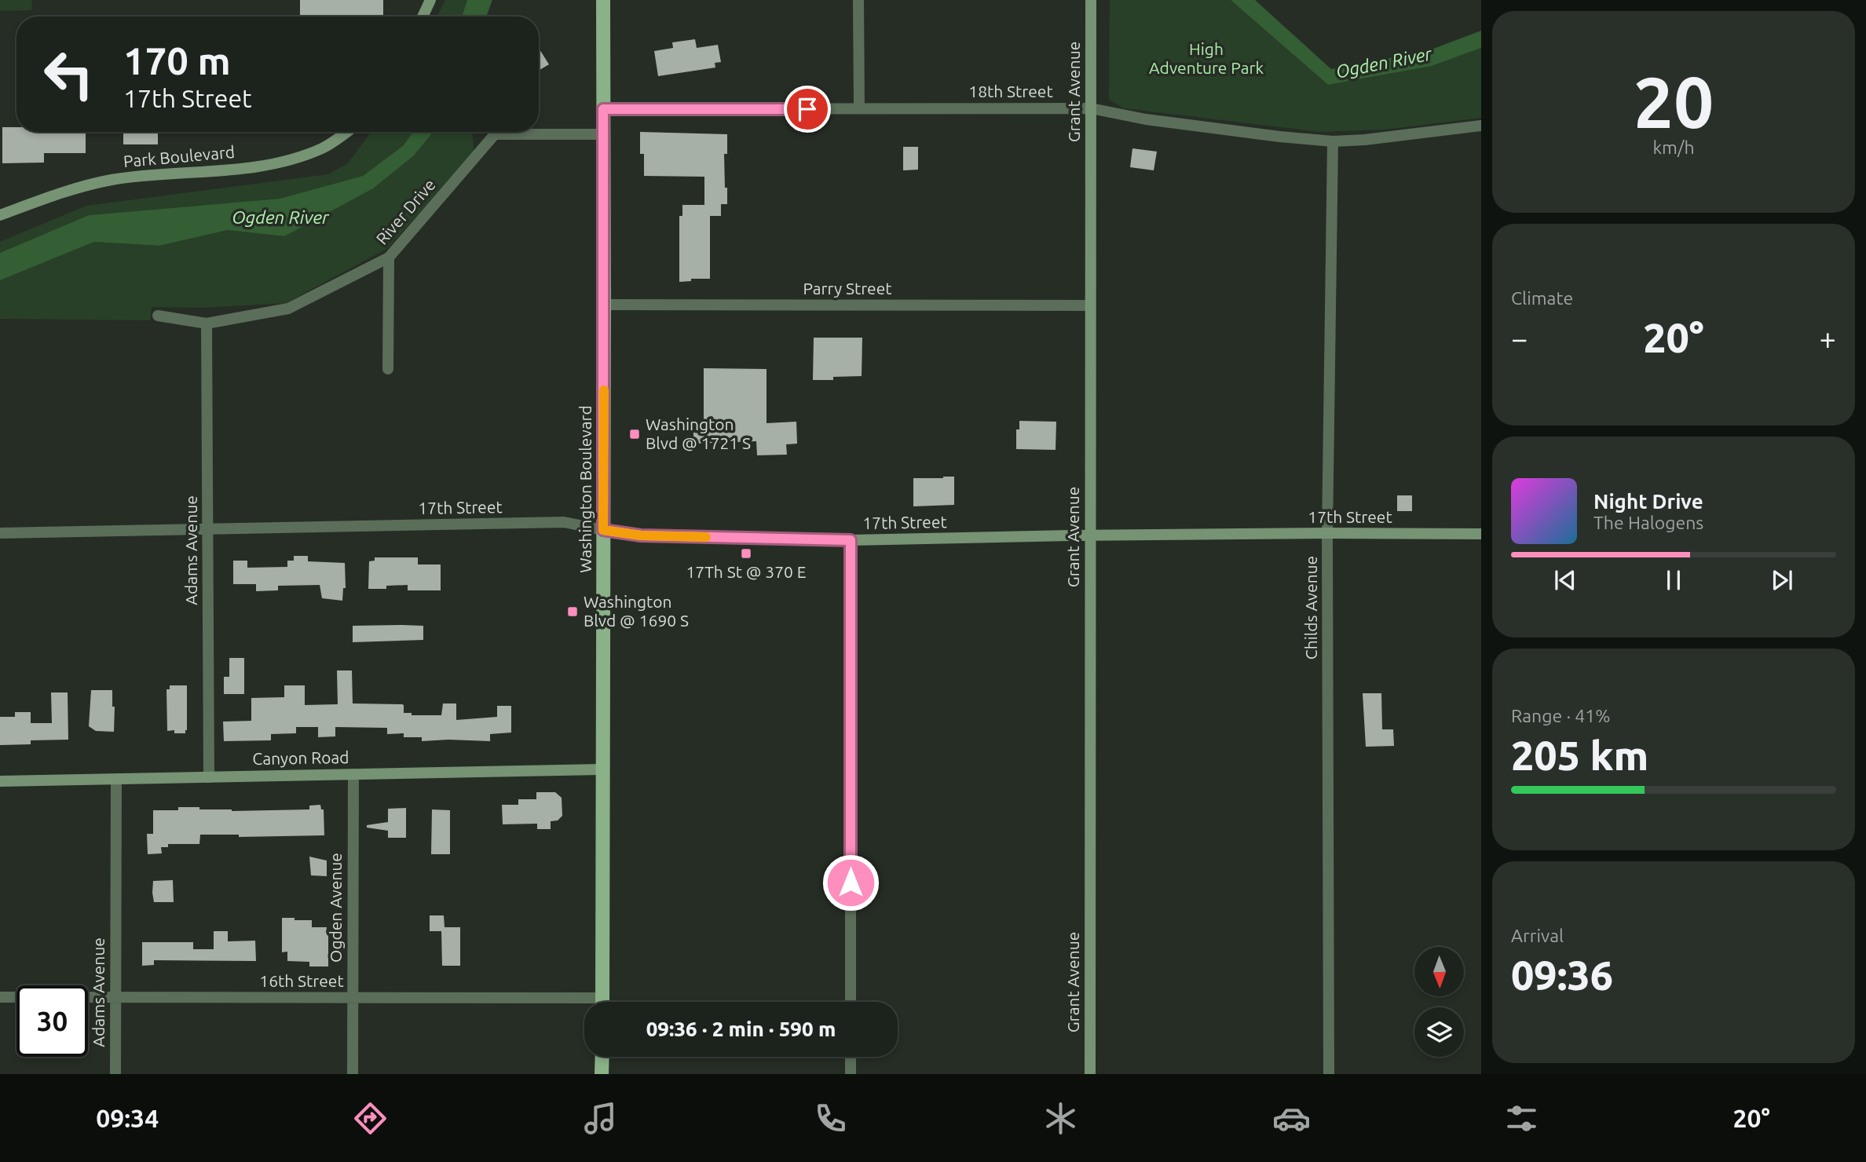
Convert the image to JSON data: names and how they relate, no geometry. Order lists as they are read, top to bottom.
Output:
{
  "streets": {
    "main road": ["Washington Boulevard"],
    "street": [
      "18th Street",
      "Grant Avenue",
      "Park Boulevard",
      "River Drive",
      "Parry Street",
      "17th Street",
      "Adams Avenue",
      "Childs Avenue",
      "Canyon Road",
      "Ogden Avenue",
      "16th Street"
    ]
  },
  "crossings": [
    ["18th Street", "Grant Avenue"],
    ["18th Street", "Washington Boulevard"],
    ["18th Street", "Childs Avenue"],
    ["Grant Avenue", "Parry Street"],
    ["Grant Avenue", "17th Street"],
    ["River Drive", "Washington Boulevard"],
    ["River Drive", "Adams Avenue"],
    ["Parry Street", "Washington Boulevard"],
    ["Washington Boulevard", "17th Street"],
    ["Washington Boulevard", "Canyon Road"],
    ["17th Street", "Adams Avenue"],
    ["17th Street", "Childs Avenue"],
    ["Adams Avenue", "Canyon Road"],
    ["Adams Avenue", "16th Street"],
    ["Canyon Road", "Ogden Avenue"],
    ["Ogden Avenue", "16th Street"]
  ],
  "water": ["Ogden River"],
  "parks": ["High Adventure Park"],
  "places": {
    "transit": ["Washington Blvd @ 1721 S", "17Th St @ 370 E", "Washington Blvd @ 1690 S"]
  },
  "north": "bottom",
  "page": {
    "tile": [
      ["20", "km/h"],
      "Climate",
      ["Range · 41%", "205 km"],
      ["Arrival", "09:36"]
    ],
    "turn": ["170 m", "17th Street"],
    "heat": ["−", "20°", "+"],
    "song": ["Night Drive", "The Halogens"],
    "limit": "30",
    "trip": "09:36 · 2 min · 590 m",
    "tabs": ["09:34", "20°"]
  }
}
